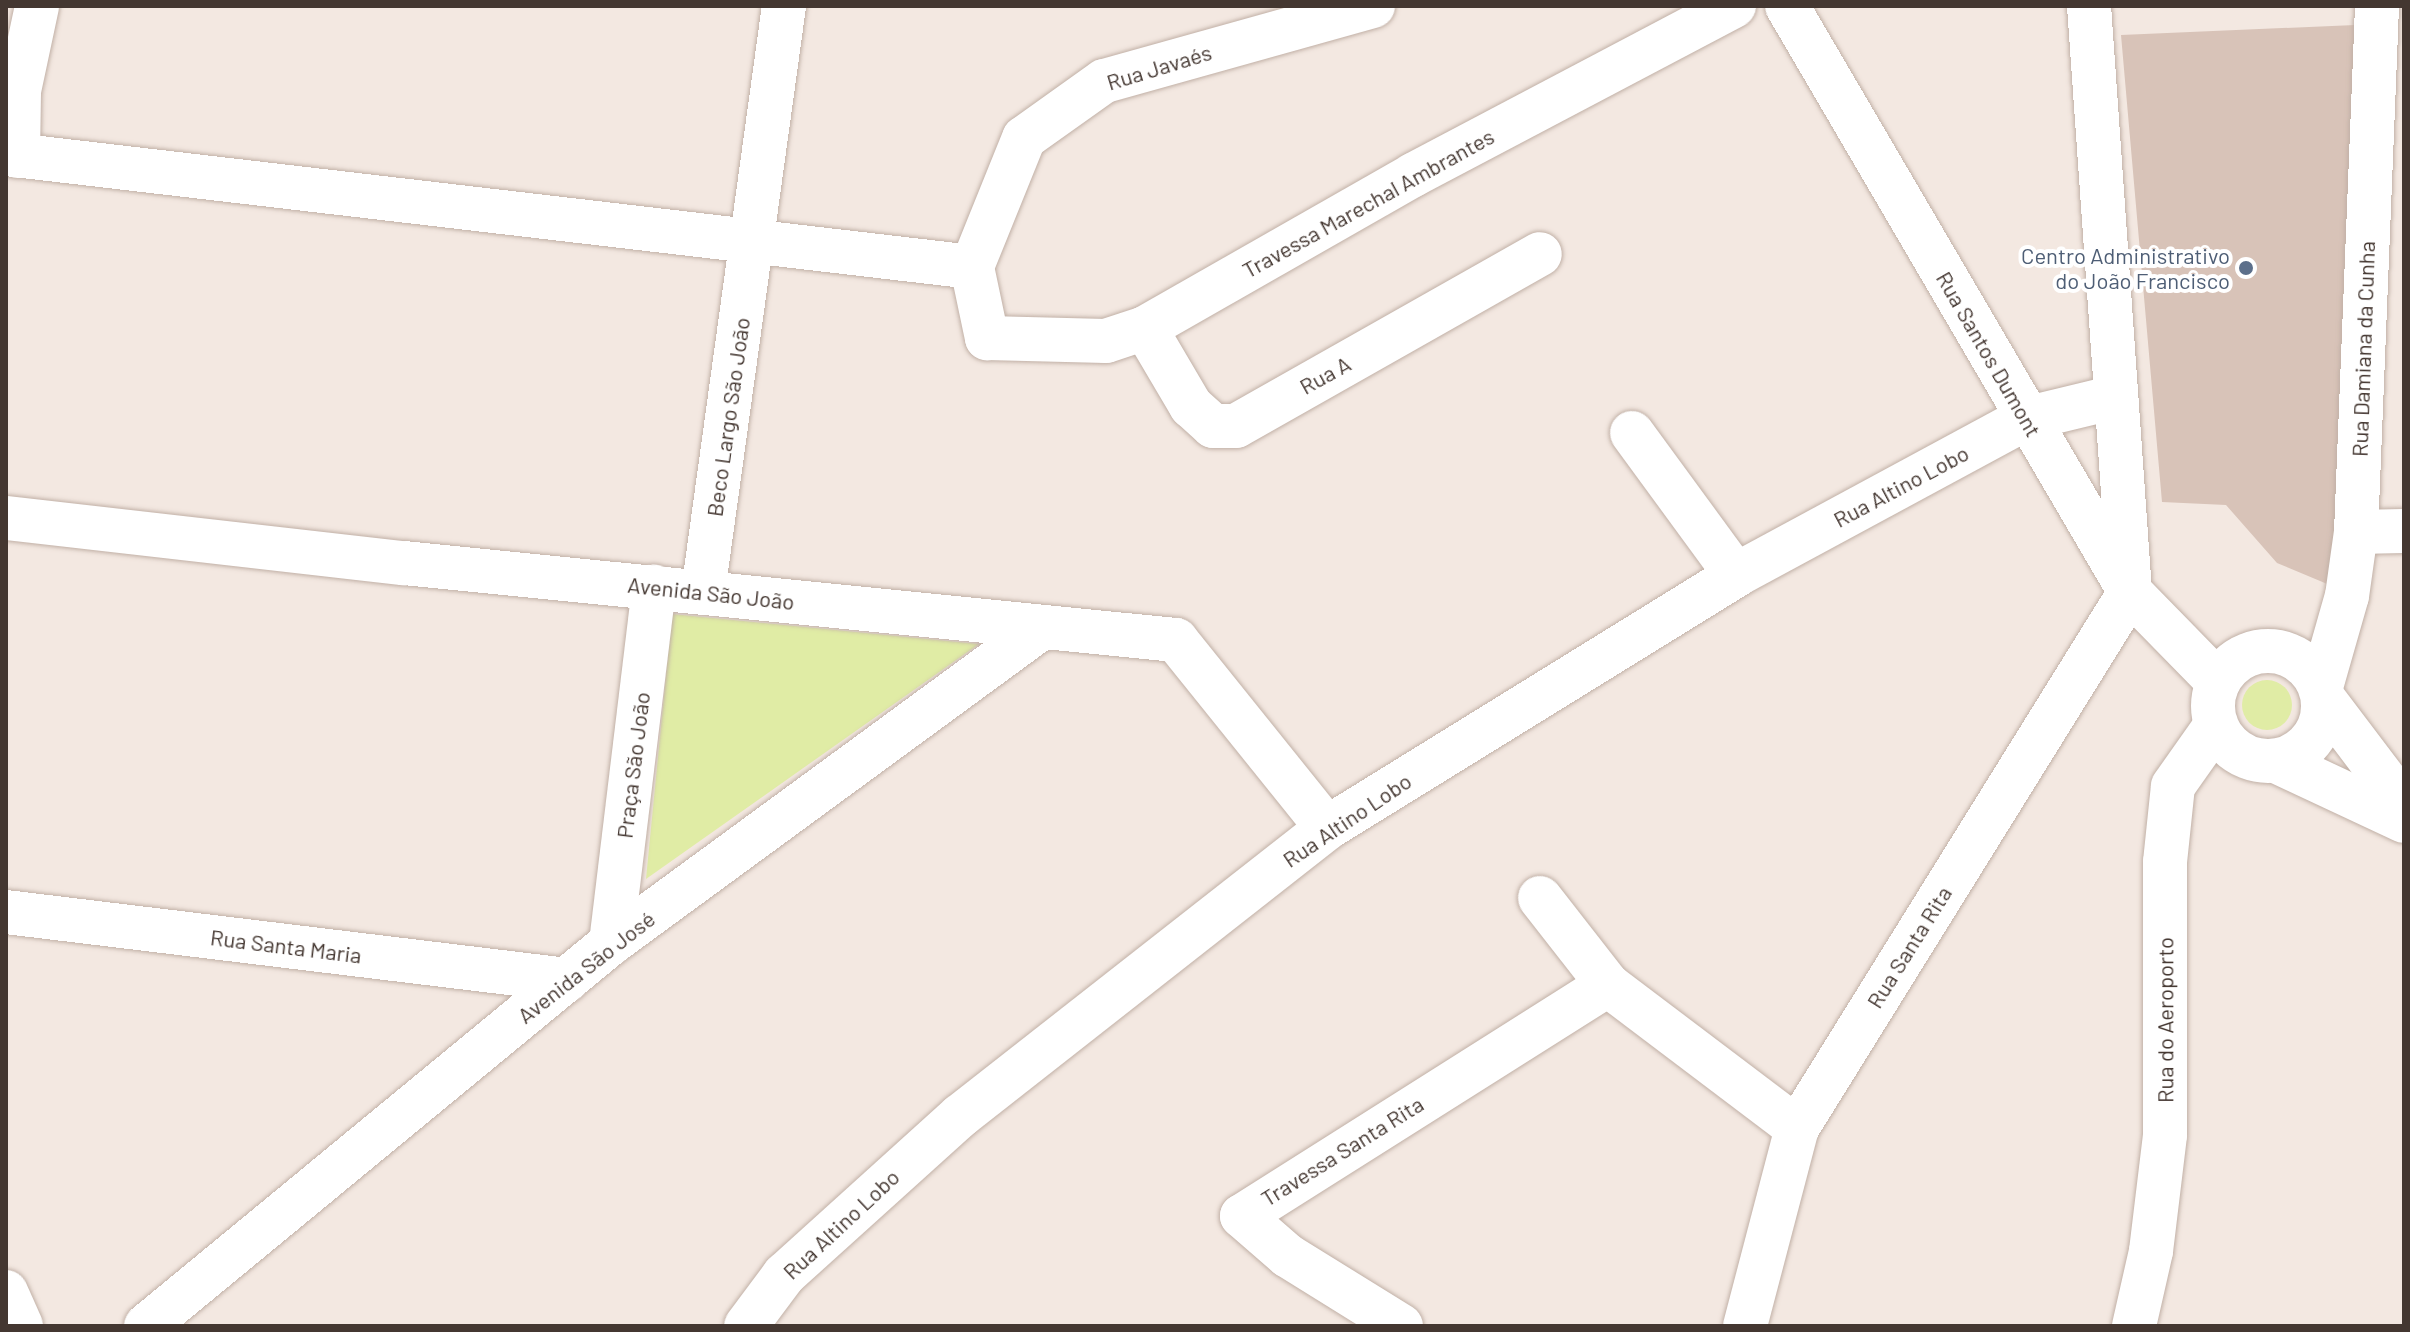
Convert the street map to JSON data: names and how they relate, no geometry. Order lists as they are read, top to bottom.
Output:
{
  "streets": {
    "street": [
      "Rua Javaés",
      "Travessa Marechal Ambrantes",
      "Rua Damiana da Cunha",
      "Rua Santos Dumont",
      "Rua A",
      "Beco Largo São João",
      "Rua Altino Lobo",
      "Avenida São João",
      "Praça São João",
      "Rua Santa Maria",
      "Rua Santa Rita",
      "Avenida São José",
      "Rua do Aeroporto",
      "Travessa Santa Rita"
    ]
  },
  "crossings": [
    ["Rua Javaés", "Travessa Marechal Ambrantes"],
    ["Travessa Marechal Ambrantes", "Rua A"],
    ["Rua Damiana da Cunha", "Rua Santos Dumont"],
    ["Rua Damiana da Cunha", "Rua do Aeroporto"],
    ["Rua Santos Dumont", "Rua Altino Lobo"],
    ["Rua Santos Dumont", "Rua Santa Rita"],
    ["Rua Santos Dumont", "Rua do Aeroporto"],
    ["Beco Largo São João", "Avenida São João"],
    ["Rua Altino Lobo", "Avenida São João"],
    ["Avenida São João", "Praça São João"],
    ["Avenida São João", "Avenida São José"],
    ["Praça São João", "Avenida São José"],
    ["Rua Santa Maria", "Avenida São José"]
  ],
  "places": ["Centro Administrativo do João Francisco"]
}
